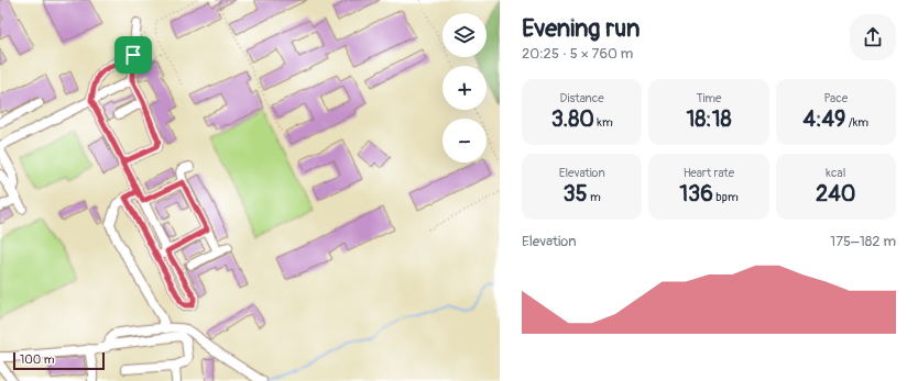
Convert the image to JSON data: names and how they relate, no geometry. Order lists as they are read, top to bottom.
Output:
{
  "scale_bar": "100 m",
  "page": {
    "heading": ["Evening run", "20:25 · 5 × 760 m"],
    "map_buttons": ["+", "−"],
    "stats": [
      ["Distance", "3.80 km"],
      ["Time", "18:18"],
      ["Pace", "4:49 /km"],
      ["Elevation", "35 m"],
      ["Heart rate", "136 bpm"],
      ["kcal", "240"]
    ],
    "chart": ["Elevation", "175–182 m"],
    "scale": "100 m"
  }
}
